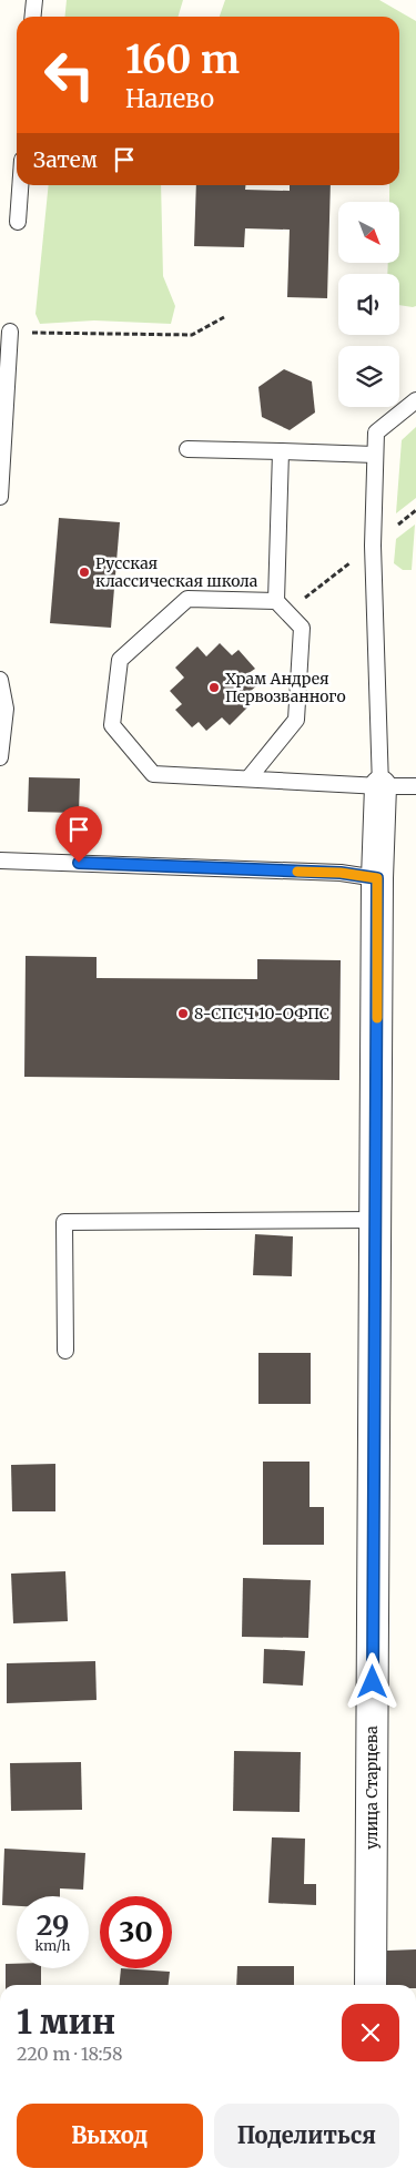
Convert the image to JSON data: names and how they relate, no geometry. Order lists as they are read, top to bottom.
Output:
{
  "streets": {
    "street": ["улица Старцева"]
  },
  "places": ["Русская классическая школа", "Храм Андрея Первозванного", "8-СПСЧ 10-ОФПС"],
  "north": "bottom right",
  "page": {
    "turn": ["160 m", "Налево"],
    "then": "Затем",
    "speed": "29 km/h",
    "limit": "30",
    "heading": ["1 мин", "220 m · 18:58"],
    "buttons": ["Выход", "Поделиться"]
  }
}
